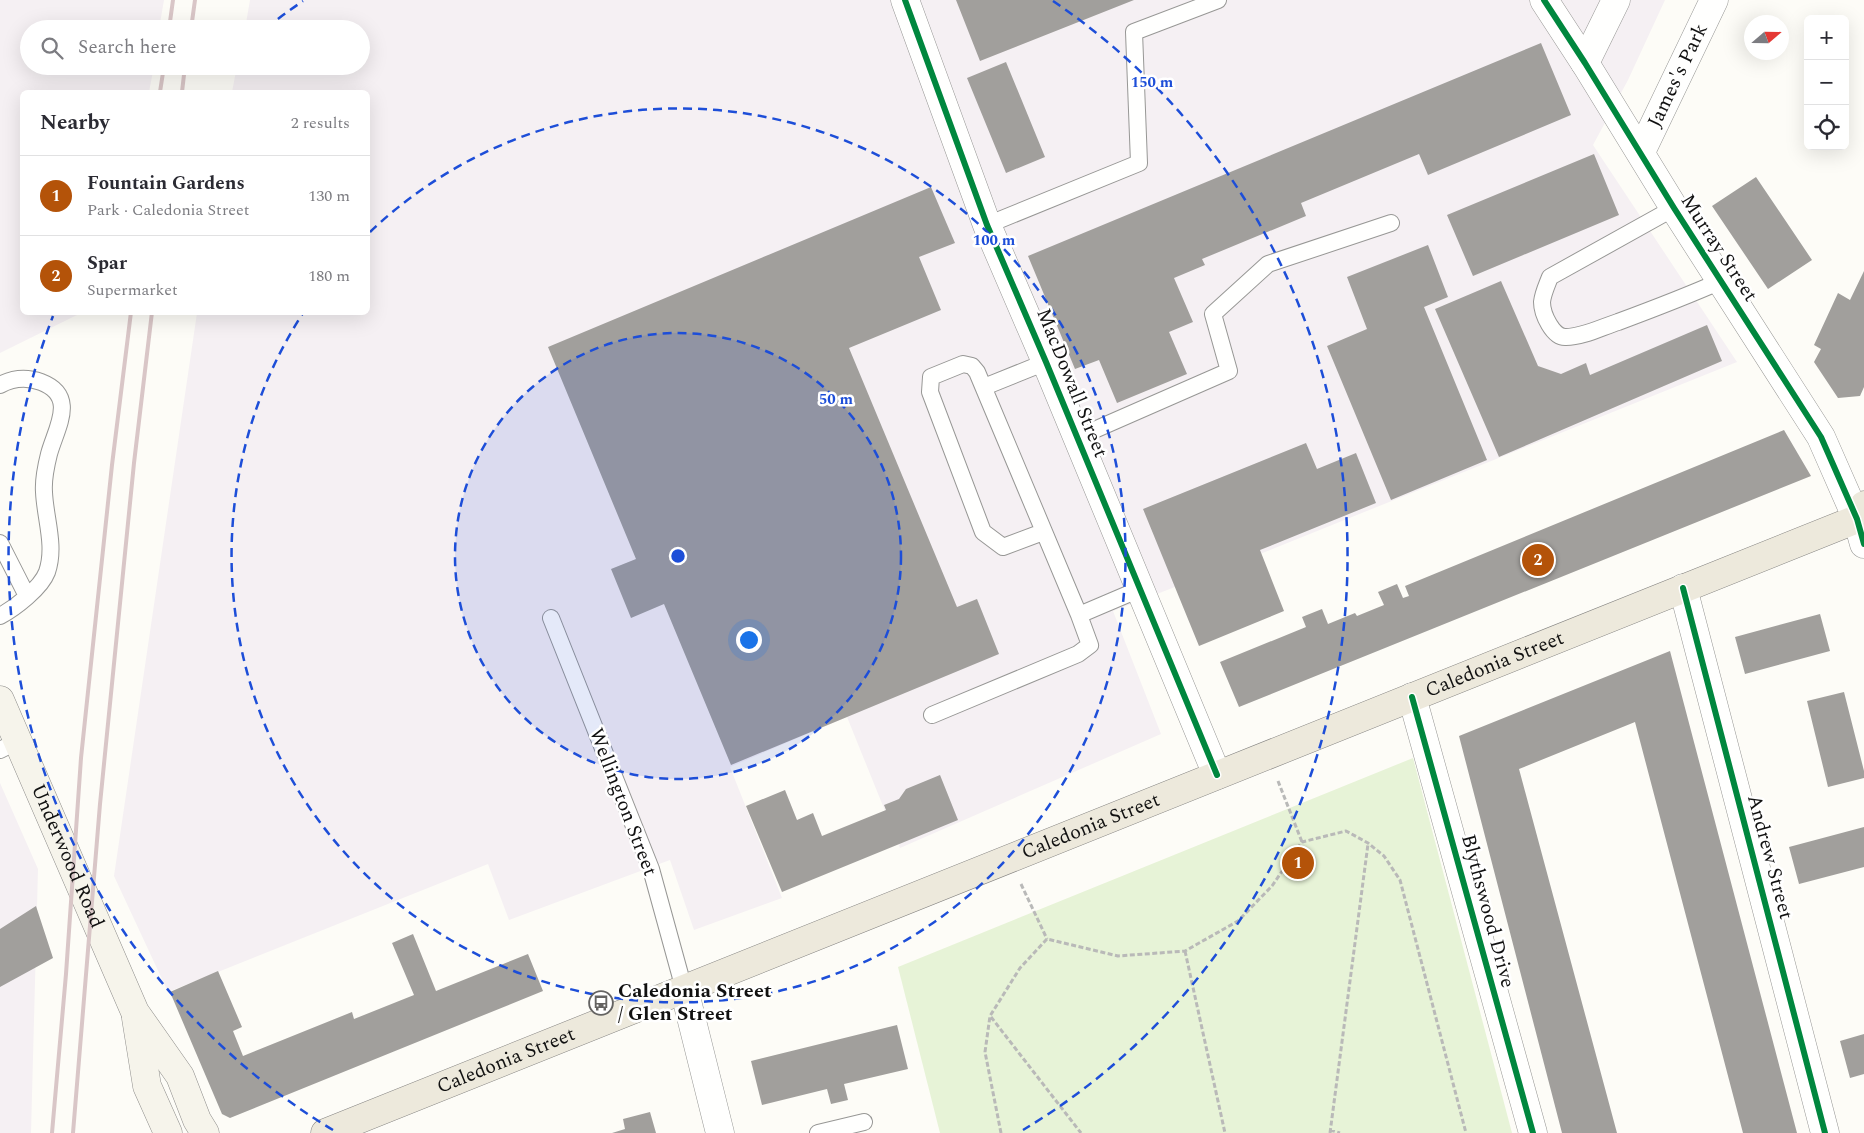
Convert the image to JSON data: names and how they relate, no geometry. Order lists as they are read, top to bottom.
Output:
{
  "streets": {
    "main road": ["Caledonia Street", "Underwood Road"],
    "street": [
      "James's Park",
      "Murray Street",
      "MacDowall Street",
      "Andrew Street",
      "Blythswood Drive"
    ],
    "lane": ["Wellington Street"]
  },
  "crossings": [
    ["James's Park", "Murray Street"],
    ["Murray Street", "Caledonia Street"],
    ["MacDowall Street", "Caledonia Street"],
    ["Caledonia Street", "Wellington Street"],
    ["Caledonia Street", "Andrew Street"],
    ["Caledonia Street", "Blythswood Drive"]
  ],
  "places": {
    "bus stop": ["Caledonia Street / Glen Street"]
  },
  "north": "right",
  "page": {
    "map_buttons": ["+", "−"],
    "search": "Search here",
    "heading": ["Nearby", "2 results"],
    "list": [
      {
        "mark": "1",
        "name": "Fountain Gardens",
        "note": "Park · Caledonia Street",
        "value": "130 m"
      },
      {
        "mark": "2",
        "name": "Spar",
        "note": "Supermarket",
        "value": "180 m"
      }
    ],
    "pins": ["2", "1"]
  },
  "rings": ["150 m", "100 m", "50 m"]
}
